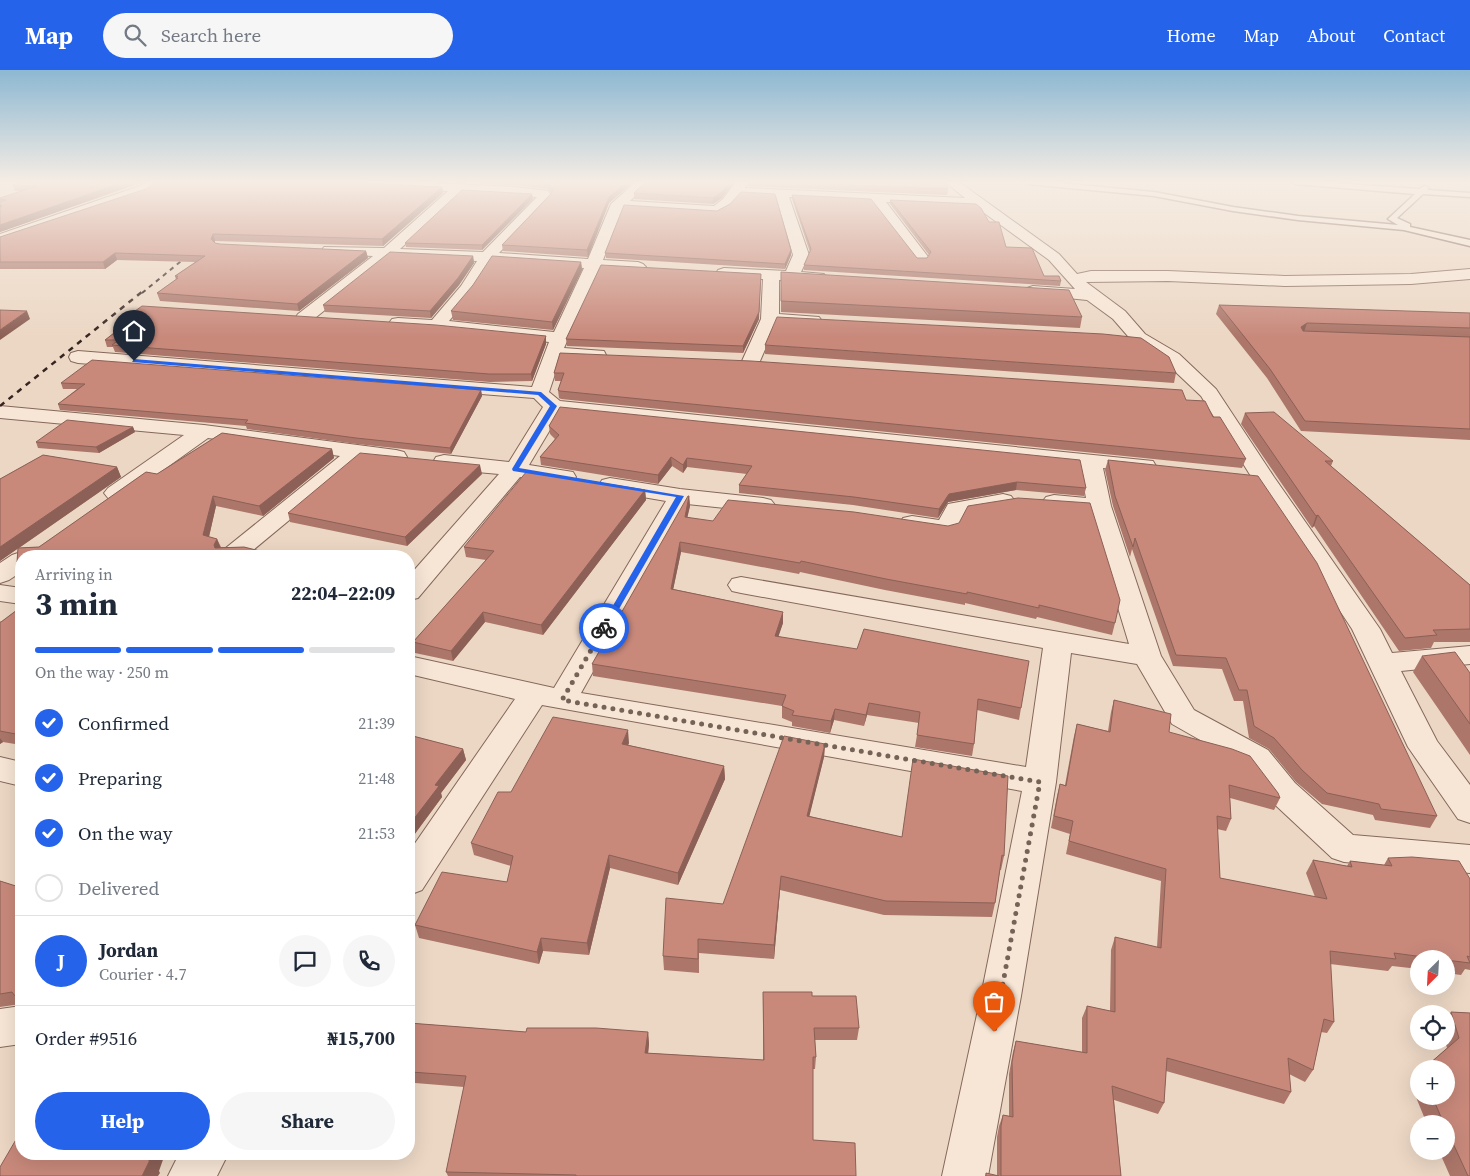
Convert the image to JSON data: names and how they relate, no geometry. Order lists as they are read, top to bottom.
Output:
{
  "north": "bottom left",
  "page": {
    "header": "Map",
    "search": "Search here",
    "nav": [
      "Home",
      "Map",
      "About",
      "Contact"
    ],
    "heading": ["3 min", "Arriving in", "22:04–22:09"],
    "panel": [
      "Jordan",
      "Courier · 4.7",
      "Order #9516",
      "₦15,700"
    ],
    "bar": "On the way · 250 m",
    "list": [
      ["Confirmed", "21:39"],
      ["Preparing", "21:48"],
      ["On the way", "21:53"],
      "Delivered"
    ],
    "round": "J",
    "map_buttons": ["+", "−"],
    "buttons": ["Help", "Share"]
  }
}
